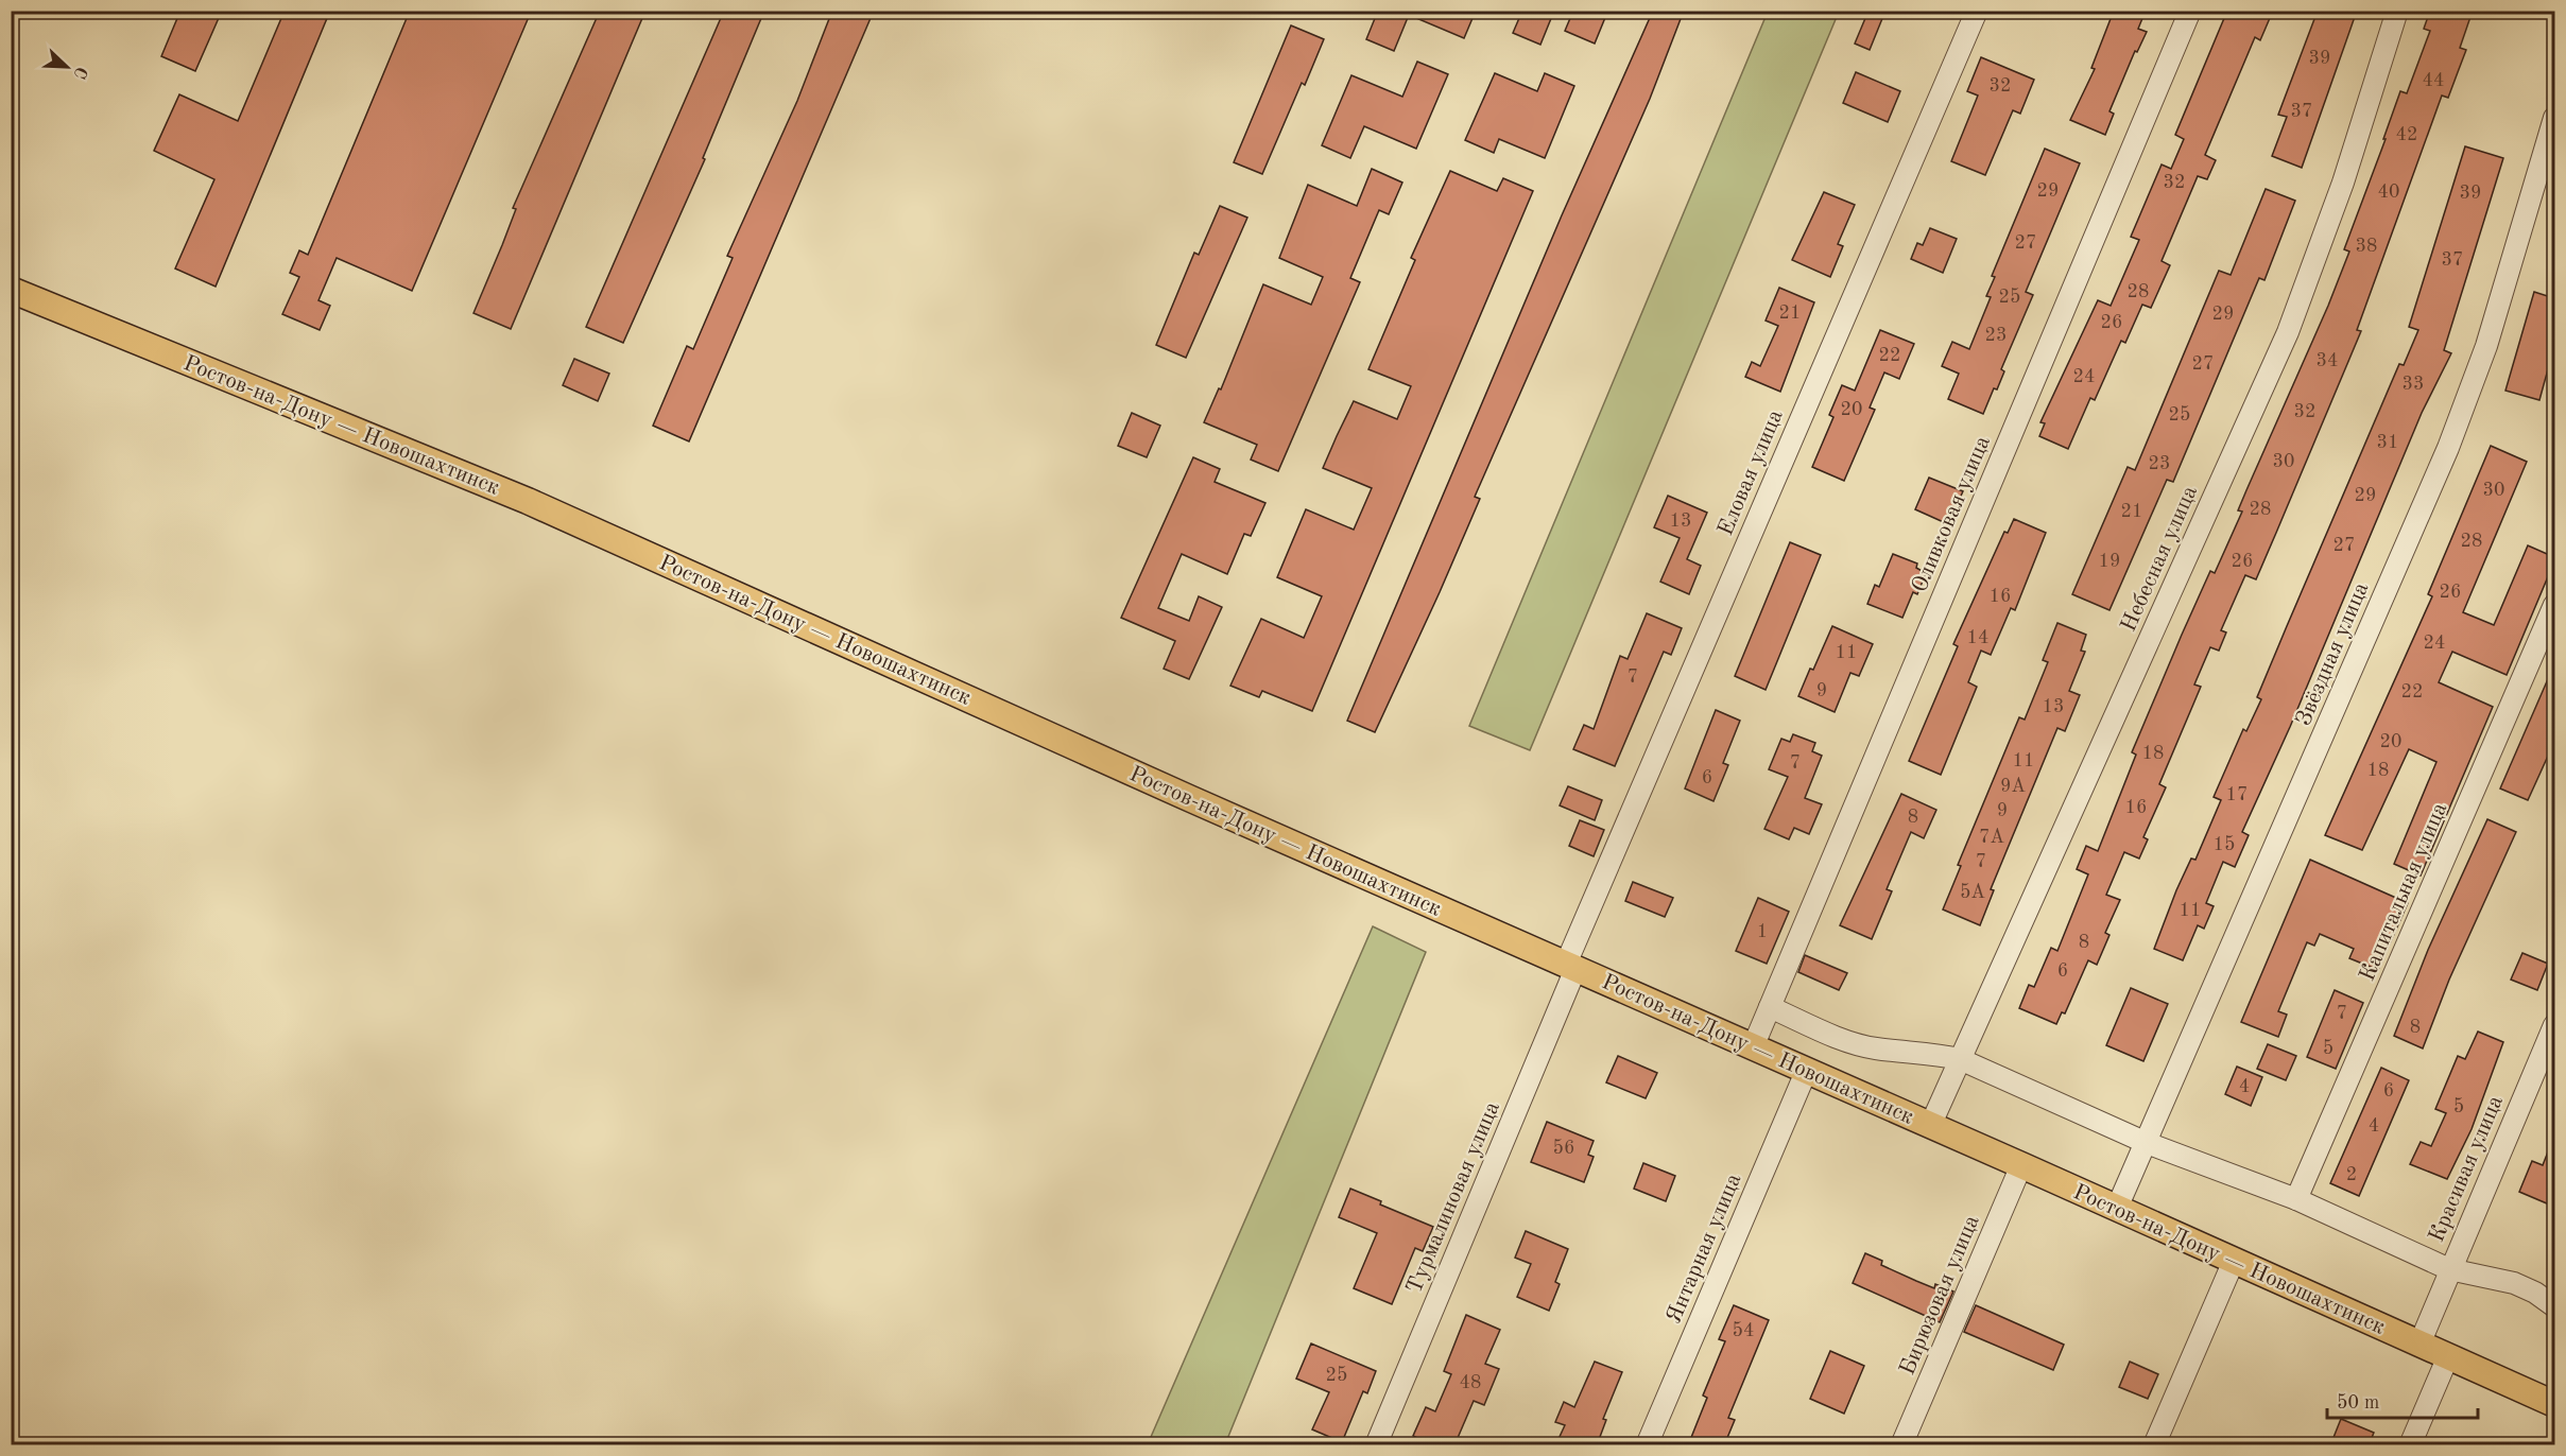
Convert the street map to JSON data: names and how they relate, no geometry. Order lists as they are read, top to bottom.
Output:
{
  "streets": {
    "main road": ["Ростов-на-Дону — Новошахтинск"],
    "street": [
      "Еловая улица",
      "Оливковая улица",
      "Небесная улица",
      "Звёздная улица",
      "Капитальная улица",
      "Красивая улица",
      "Турмалиновая улица",
      "Янтарная улица",
      "Бирюзовая улица"
    ]
  },
  "crossings": [
    ["Ростов-на-Дону — Новошахтинск", "Еловая улица"],
    ["Ростов-на-Дону — Новошахтинск", "Оливковая улица"],
    ["Ростов-на-Дону — Новошахтинск", "Небесная улица"],
    ["Ростов-на-Дону — Новошахтинск", "Звёздная улица"],
    ["Ростов-на-Дону — Новошахтинск", "Красивая улица"],
    ["Ростов-на-Дону — Новошахтинск", "Турмалиновая улица"],
    ["Ростов-на-Дону — Новошахтинск", "Янтарная улица"],
    ["Ростов-на-Дону — Новошахтинск", "Бирюзовая улица"],
    ["Еловая улица", "Турмалиновая улица"]
  ],
  "house_numbers": [
    "39",
    "44",
    "32",
    "37",
    "42",
    "32",
    "29",
    "40",
    "39",
    "27",
    "38",
    "37",
    "28",
    "25",
    "21",
    "29",
    "26",
    "23",
    "22",
    "34",
    "27",
    "24",
    "33",
    "20",
    "32",
    "25",
    "31",
    "30",
    "23",
    "30",
    "29",
    "28",
    "21",
    "13",
    "28",
    "27",
    "19",
    "26",
    "26",
    "16",
    "14",
    "24",
    "11",
    "7",
    "9",
    "22",
    "13",
    "20",
    "18",
    "11",
    "7",
    "18",
    "6",
    "9А",
    "17",
    "16",
    "9",
    "8",
    "7А",
    "15",
    "7",
    "5А",
    "11",
    "1",
    "8",
    "6",
    "7",
    "8",
    "5",
    "4",
    "6",
    "5",
    "4",
    "56",
    "2",
    "54",
    "25",
    "48"
  ],
  "scale_bar": "50 m",
  "north": "bottom right"
}
